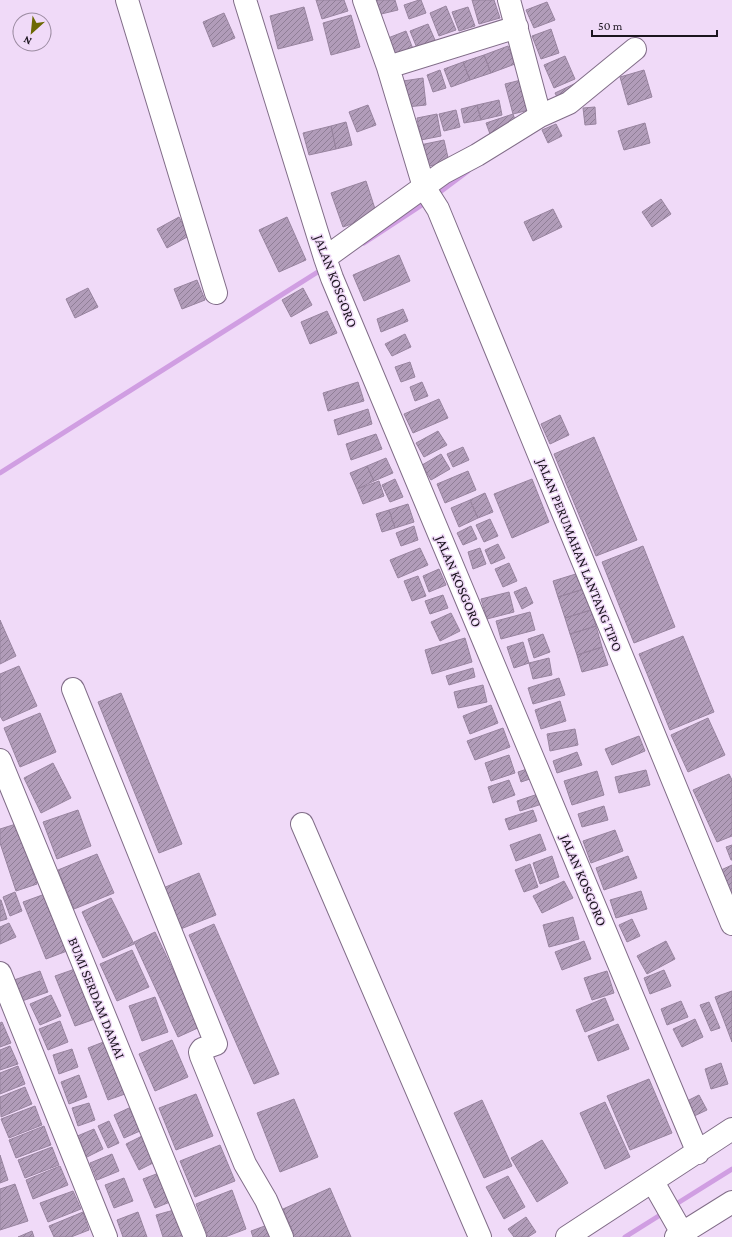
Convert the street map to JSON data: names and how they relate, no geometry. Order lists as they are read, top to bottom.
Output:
{
  "streets": {
    "street": ["JALAN KOSGORO", "JALAN PERUMAHAN LANTANG TIPO", "BUMI SERDAM DAMAI"]
  },
  "scale_bar": "50 m",
  "north": "bottom left"
}
